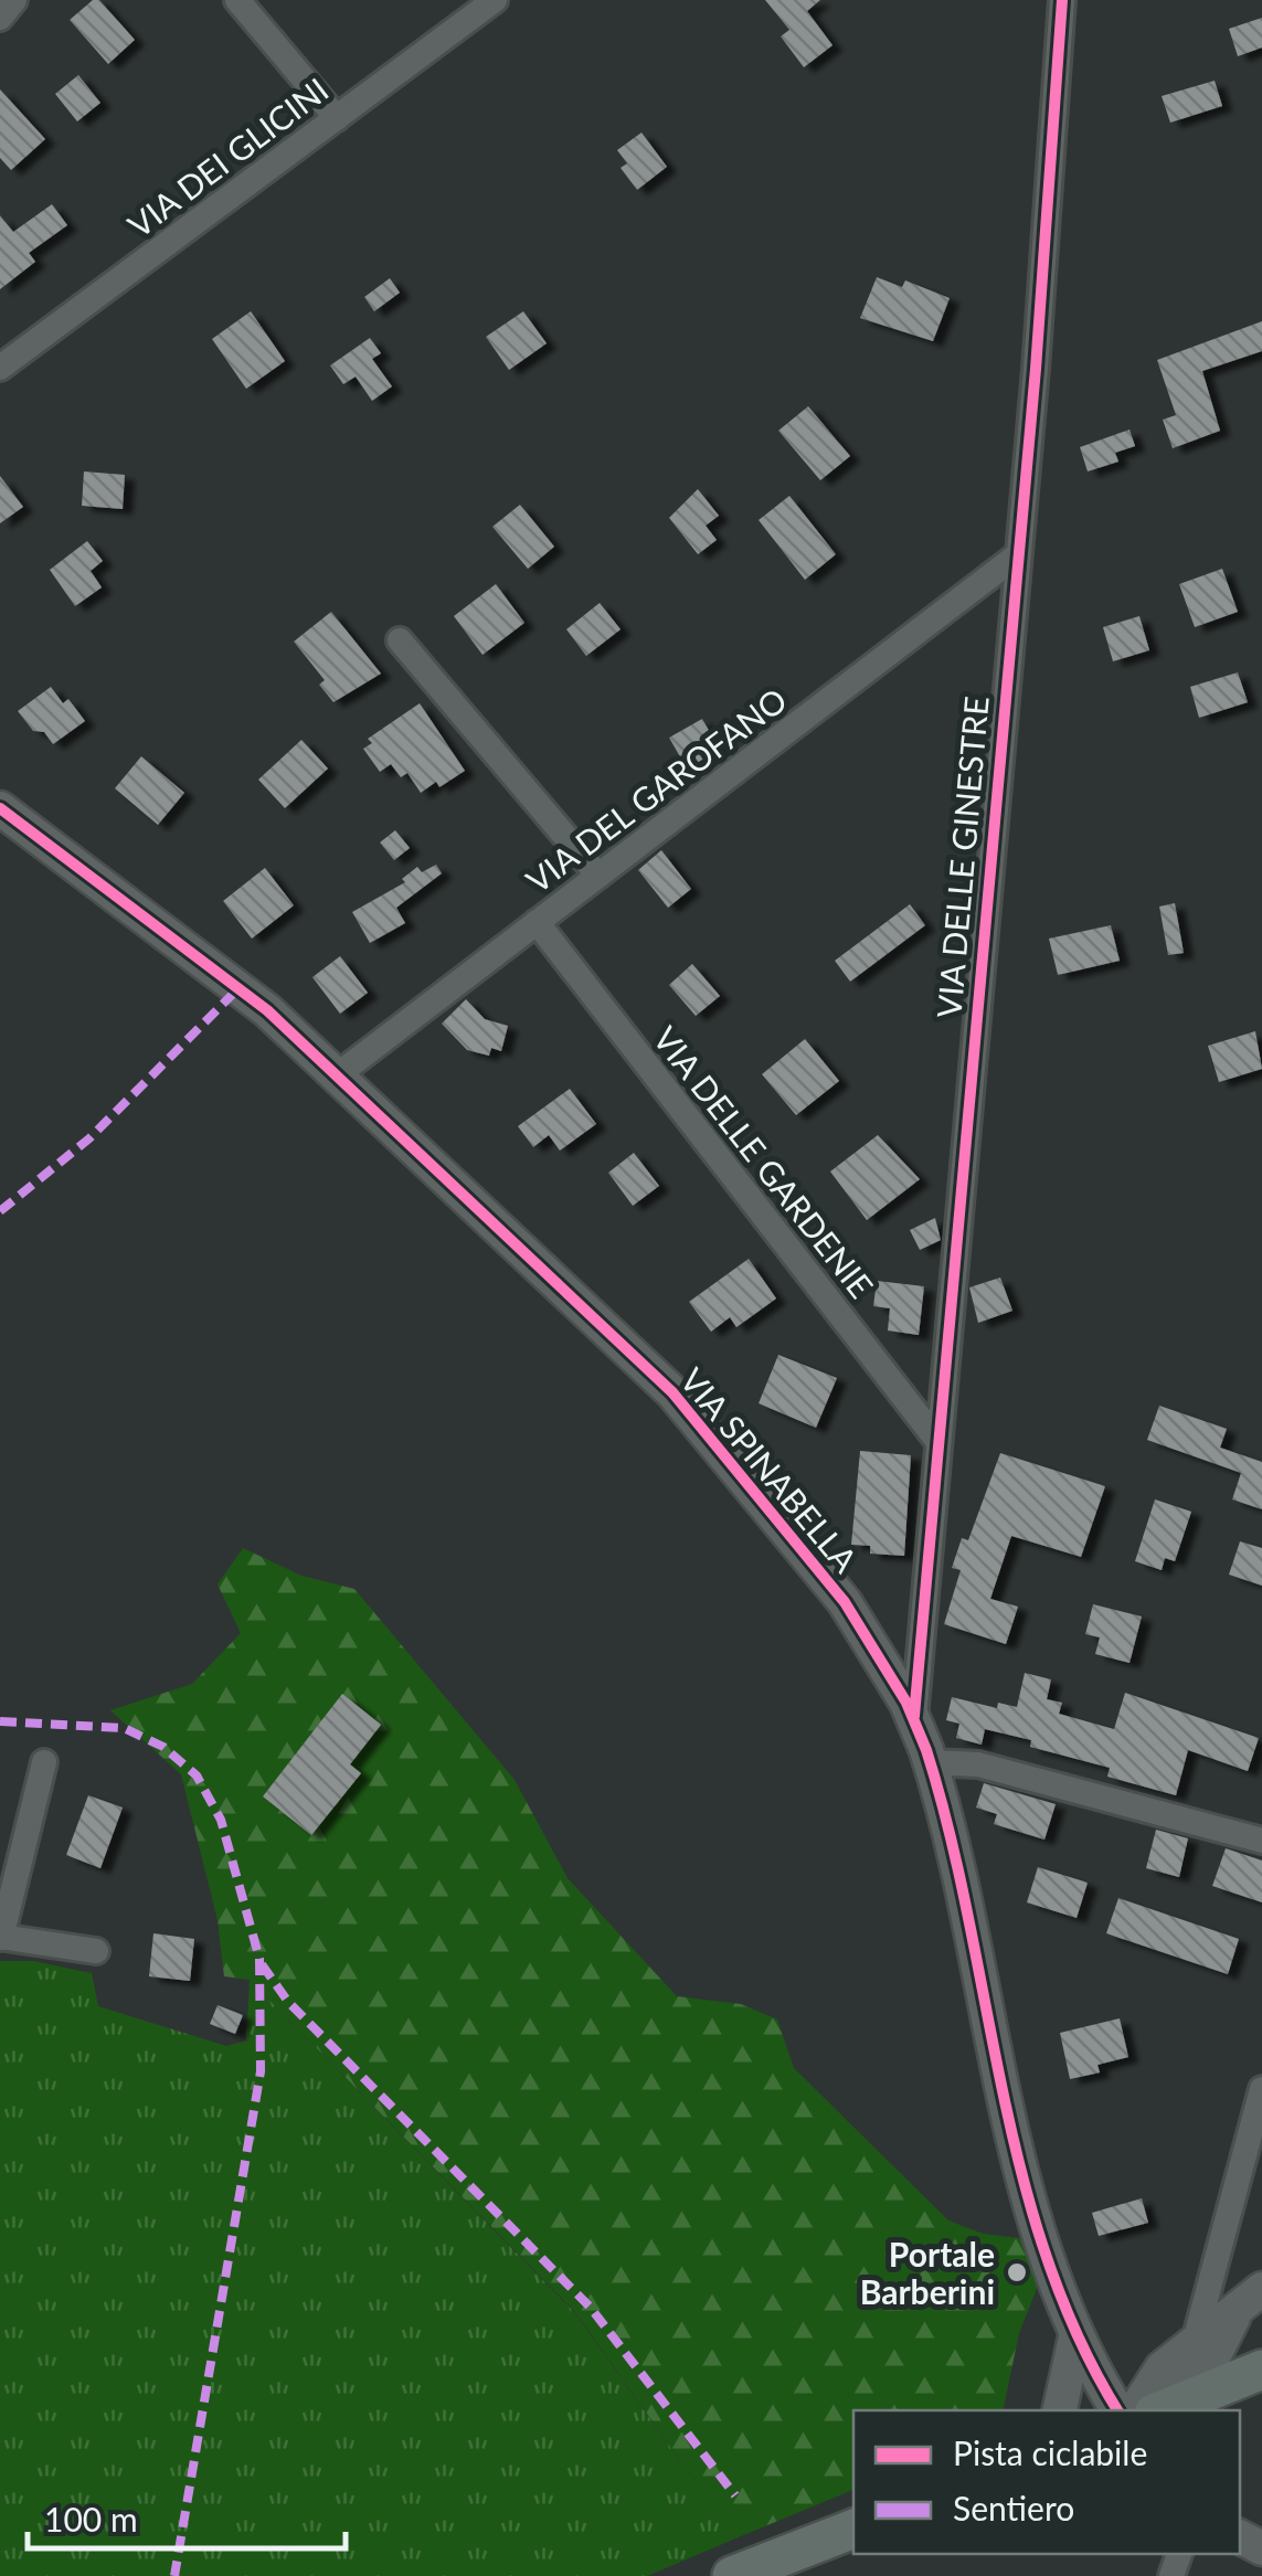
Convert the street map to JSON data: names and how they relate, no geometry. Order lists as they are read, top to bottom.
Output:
{
  "streets": {
    "street": [
      "VIA DEI GLICINI",
      "VIA DEL GAROFANO",
      "VIA DELLE GINESTRE",
      "VIA DELLE GARDENIE",
      "VIA SPINABELLA"
    ]
  },
  "crossings": [
    ["VIA DEL GAROFANO", "VIA DELLE GINESTRE"],
    ["VIA DEL GAROFANO", "VIA DELLE GARDENIE"],
    ["VIA DEL GAROFANO", "VIA SPINABELLA"],
    ["VIA DELLE GINESTRE", "VIA DELLE GARDENIE"],
    ["VIA DELLE GINESTRE", "VIA SPINABELLA"]
  ],
  "places": ["Portale Barberini"],
  "legend": ["Pista ciclabile", "Sentiero"],
  "scale_bar": "100 m"
}
